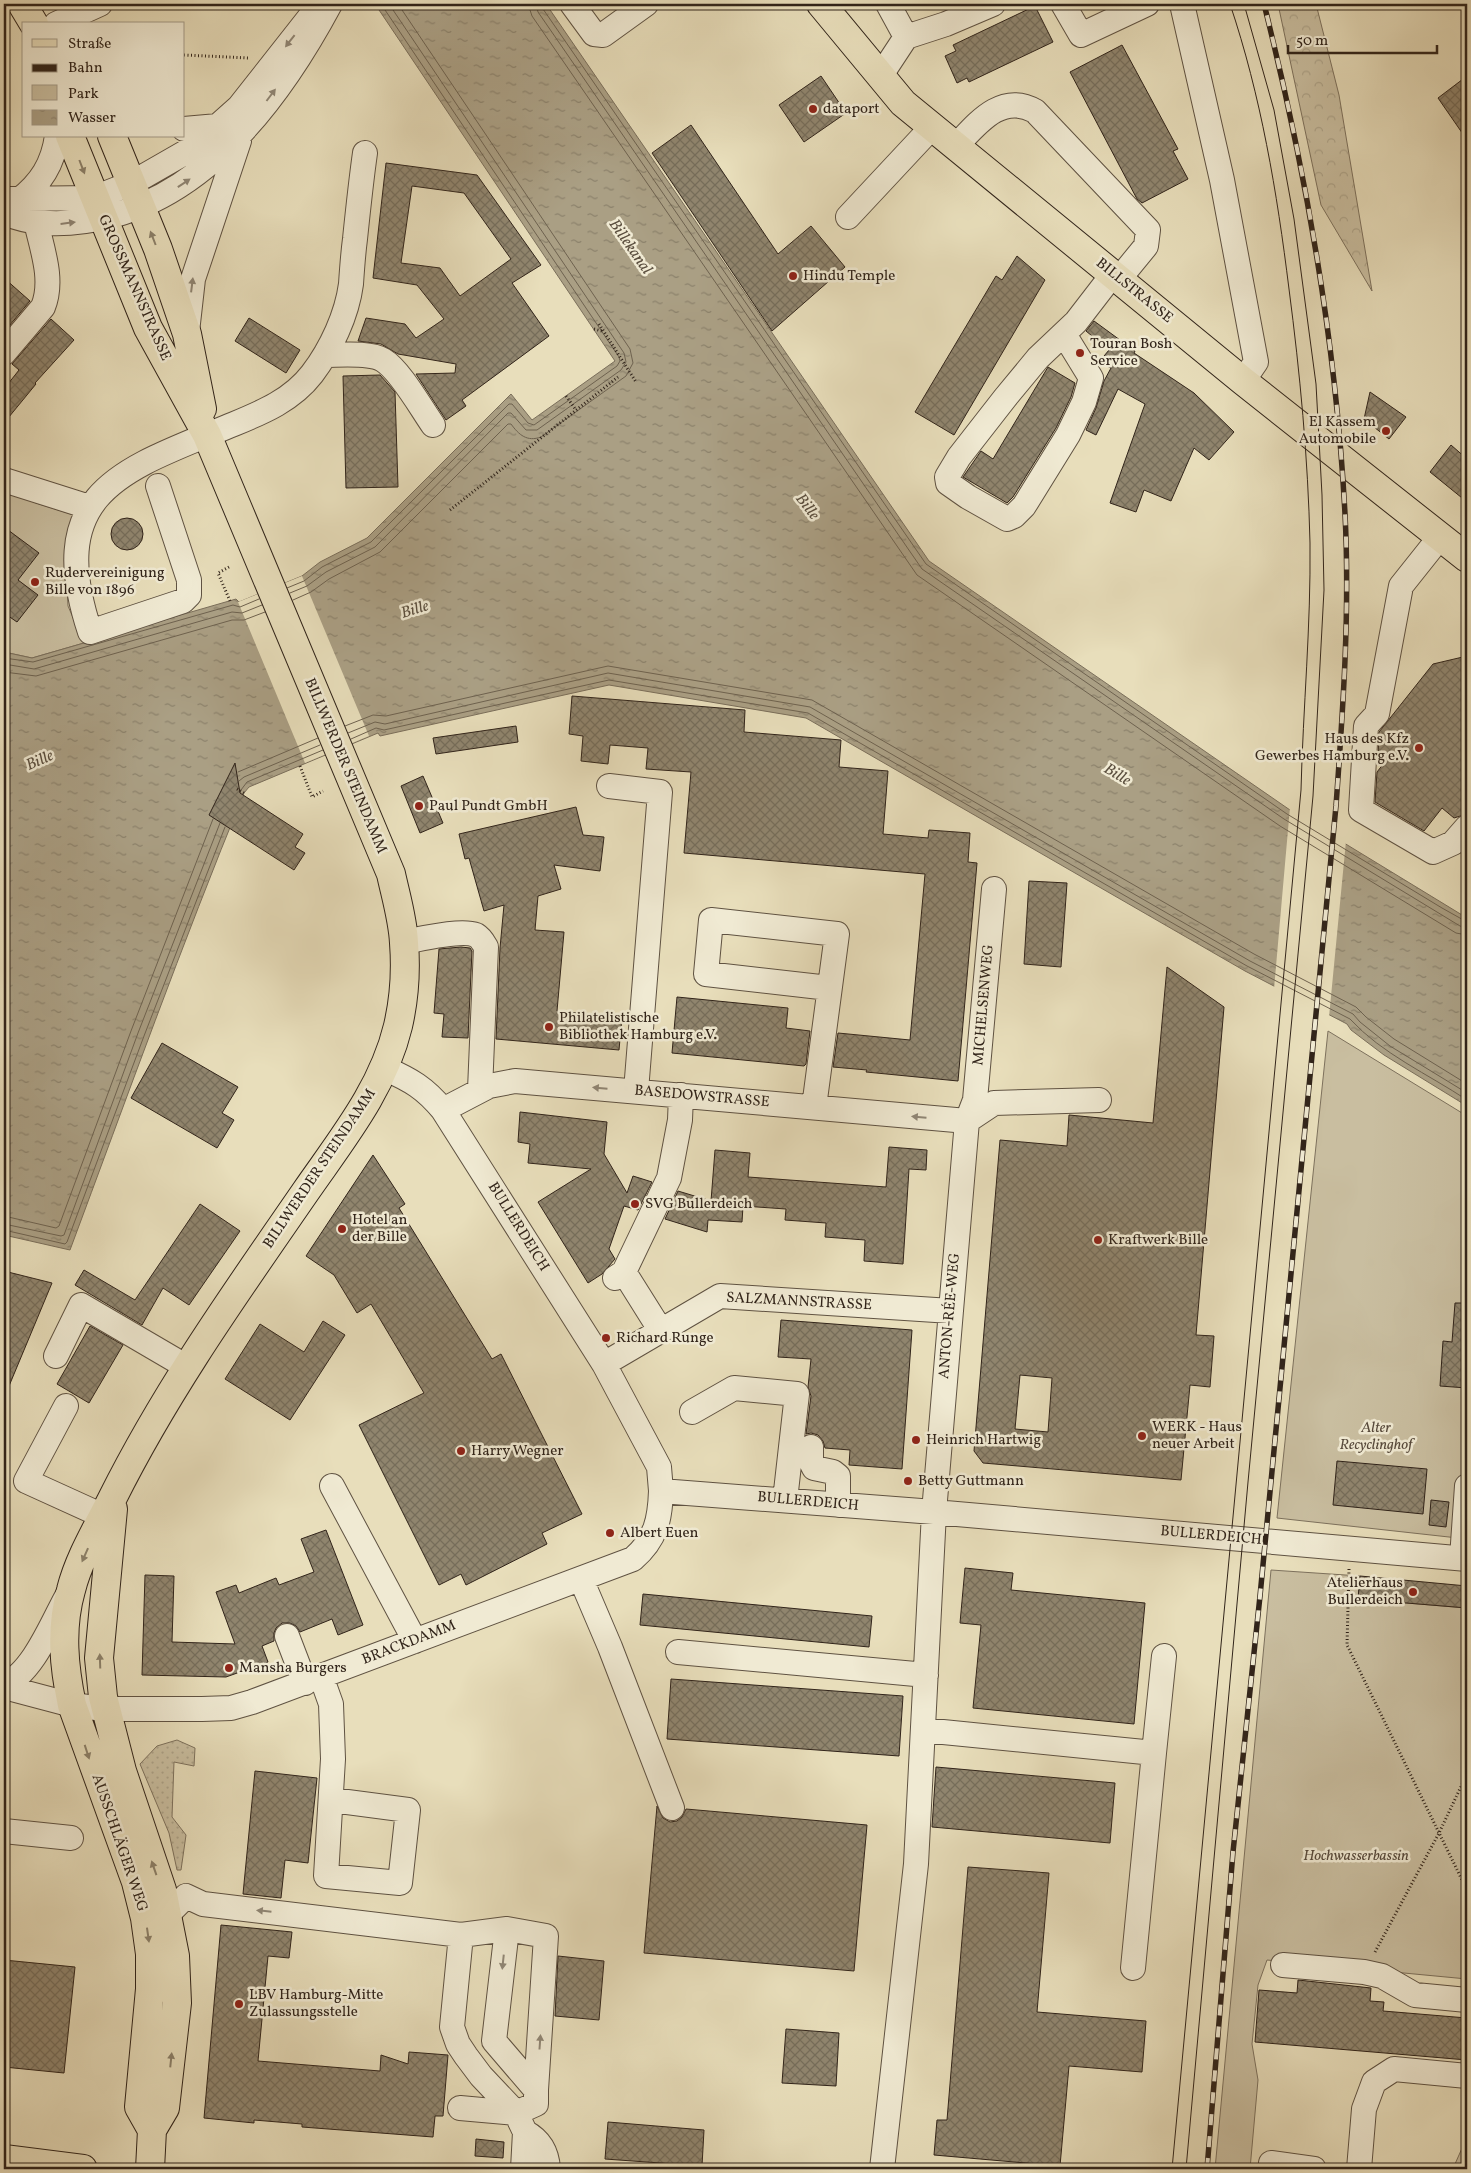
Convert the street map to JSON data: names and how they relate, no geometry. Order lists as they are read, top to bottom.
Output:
{
  "streets": {
    "main road": [
      "GROSSMANNSTRASSE",
      "BILLSTRASSE",
      "BILLWERDER STEINDAMM",
      "AUSSCHLÄGER WEG"
    ],
    "street": [
      "MICHELSENWEG",
      "BASEDOWSTRASSE",
      "BULLERDEICH",
      "SALZMANNSTRASSE",
      "ANTON-RÉE-WEG",
      "BRACKDAMM"
    ]
  },
  "crossings": [
    ["GROSSMANNSTRASSE", "BILLWERDER STEINDAMM"],
    ["BILLWERDER STEINDAMM", "BULLERDEICH"],
    ["BILLWERDER STEINDAMM", "BRACKDAMM"],
    ["BILLWERDER STEINDAMM", "AUSSCHLÄGER WEG"],
    ["MICHELSENWEG", "BASEDOWSTRASSE"],
    ["MICHELSENWEG", "ANTON-RÉE-WEG"],
    ["BASEDOWSTRASSE", "BULLERDEICH"],
    ["BASEDOWSTRASSE", "ANTON-RÉE-WEG"],
    ["BULLERDEICH", "SALZMANNSTRASSE"],
    ["BULLERDEICH", "ANTON-RÉE-WEG"],
    ["BULLERDEICH", "BRACKDAMM"],
    ["SALZMANNSTRASSE", "ANTON-RÉE-WEG"],
    ["BRACKDAMM", "AUSSCHLÄGER WEG"]
  ],
  "one_way": ["BASEDOWSTRASSE"],
  "water": ["Billekanal", "Bille"],
  "parks": ["Alter Recyclinghof", "Hochwasserbassin"],
  "places": [
    "dataport",
    "Hindu Temple",
    "Touran Bosh Service",
    "El Kassem Automobile",
    "Rudervereinigung Bille von 1896",
    "Haus des Kfz Gewerbes Hamburg e.V.",
    "Paul Pundt GmbH",
    "Philatelistische Bibliothek Hamburg e.V.",
    "SVG Bullerdeich",
    "Hotel an der Bille",
    "Kraftwerk Bille",
    "Richard Runge",
    "WERK - Haus neuer Arbeit",
    "Heinrich Hartwig",
    "Harry Wegner",
    "Betty Guttmann",
    "Albert Euen",
    "Atelierhaus Bullerdeich",
    "Mansha Burgers",
    "LBV Hamburg-Mitte Zulassungsstelle"
  ],
  "legend": [
    "Straße",
    "Bahn",
    "Park",
    "Wasser"
  ],
  "scale_bar": "50 m"
}
